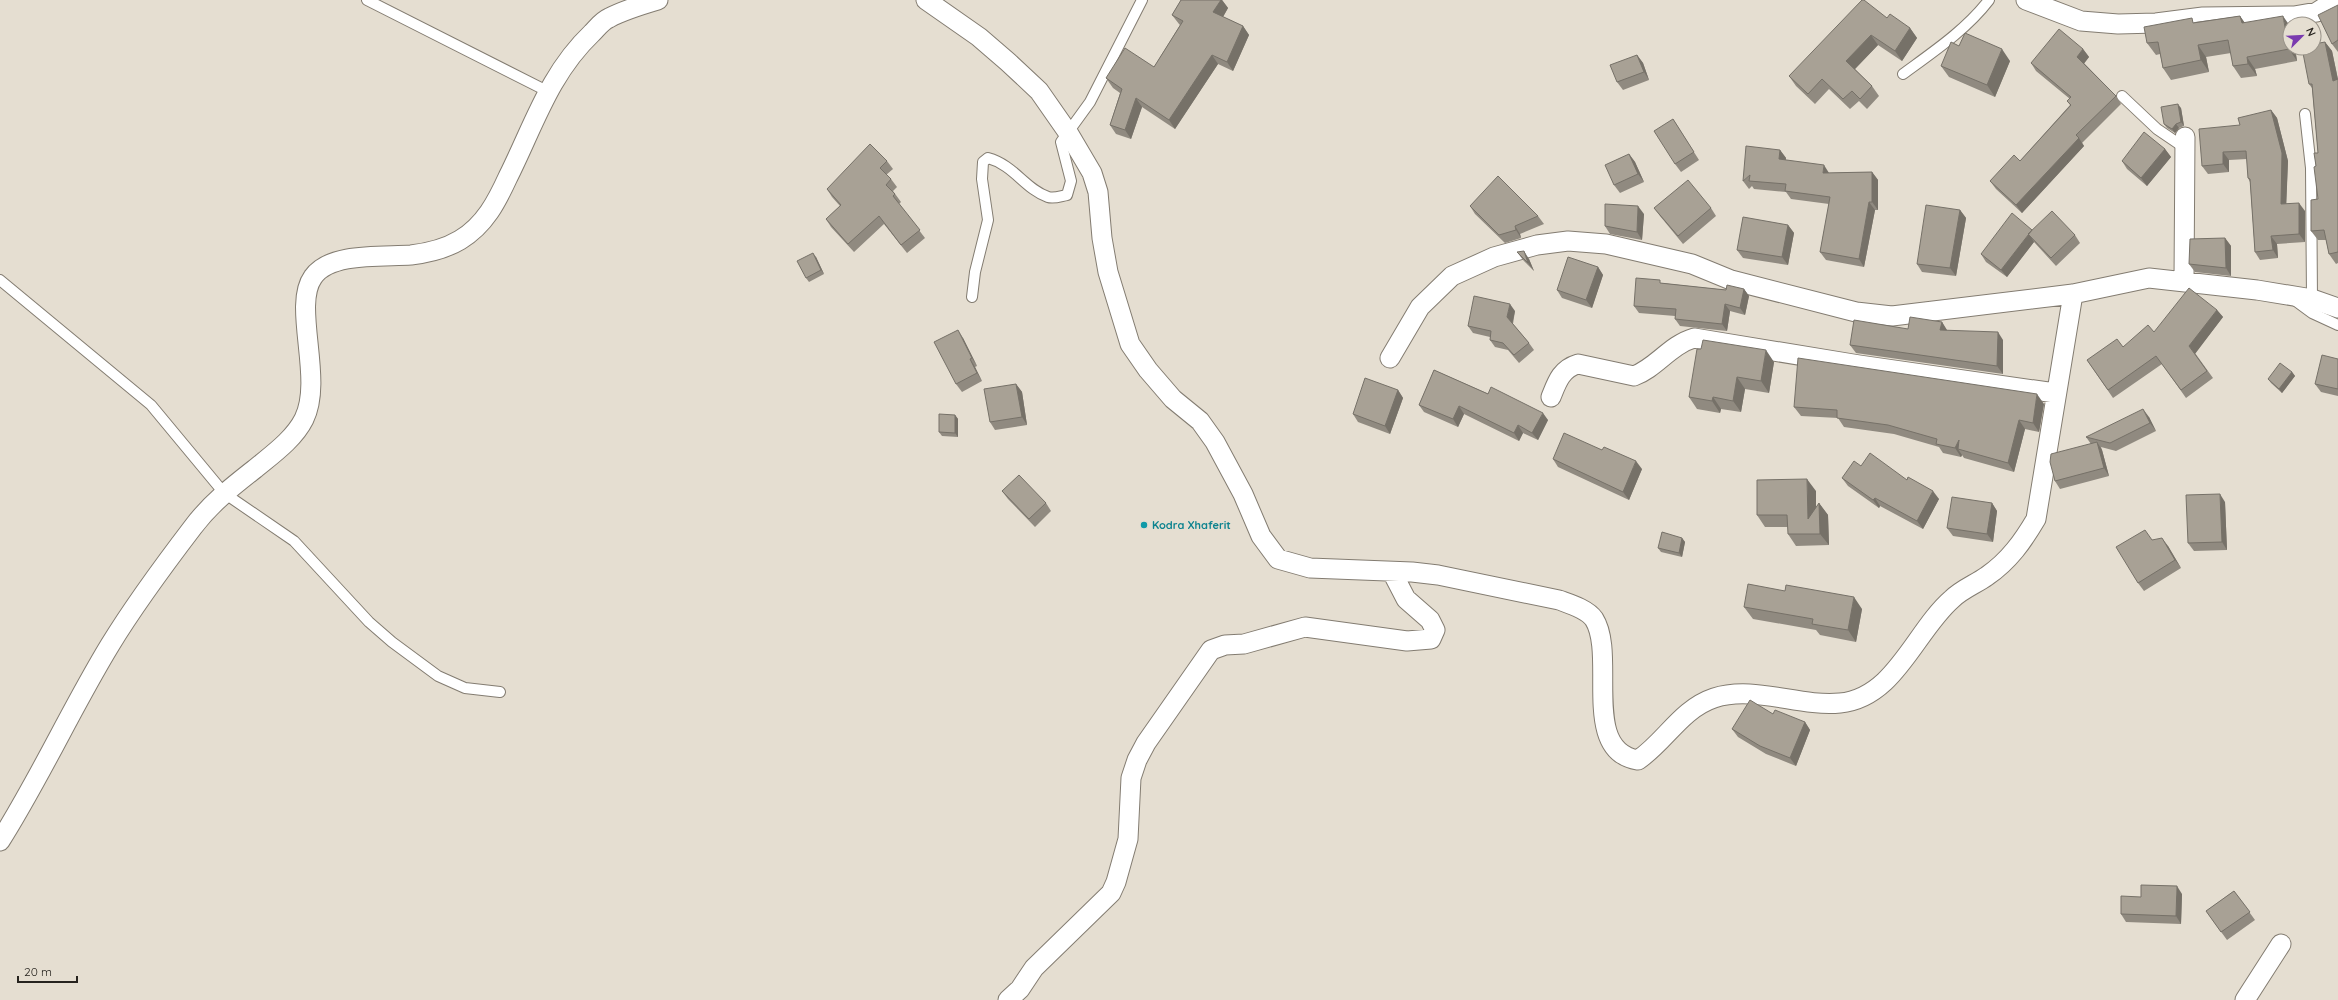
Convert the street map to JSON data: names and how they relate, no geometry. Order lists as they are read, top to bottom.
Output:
{
  "places": ["Kodra Xhaferit"],
  "scale_bar": "20 m",
  "north": "top right"
}
